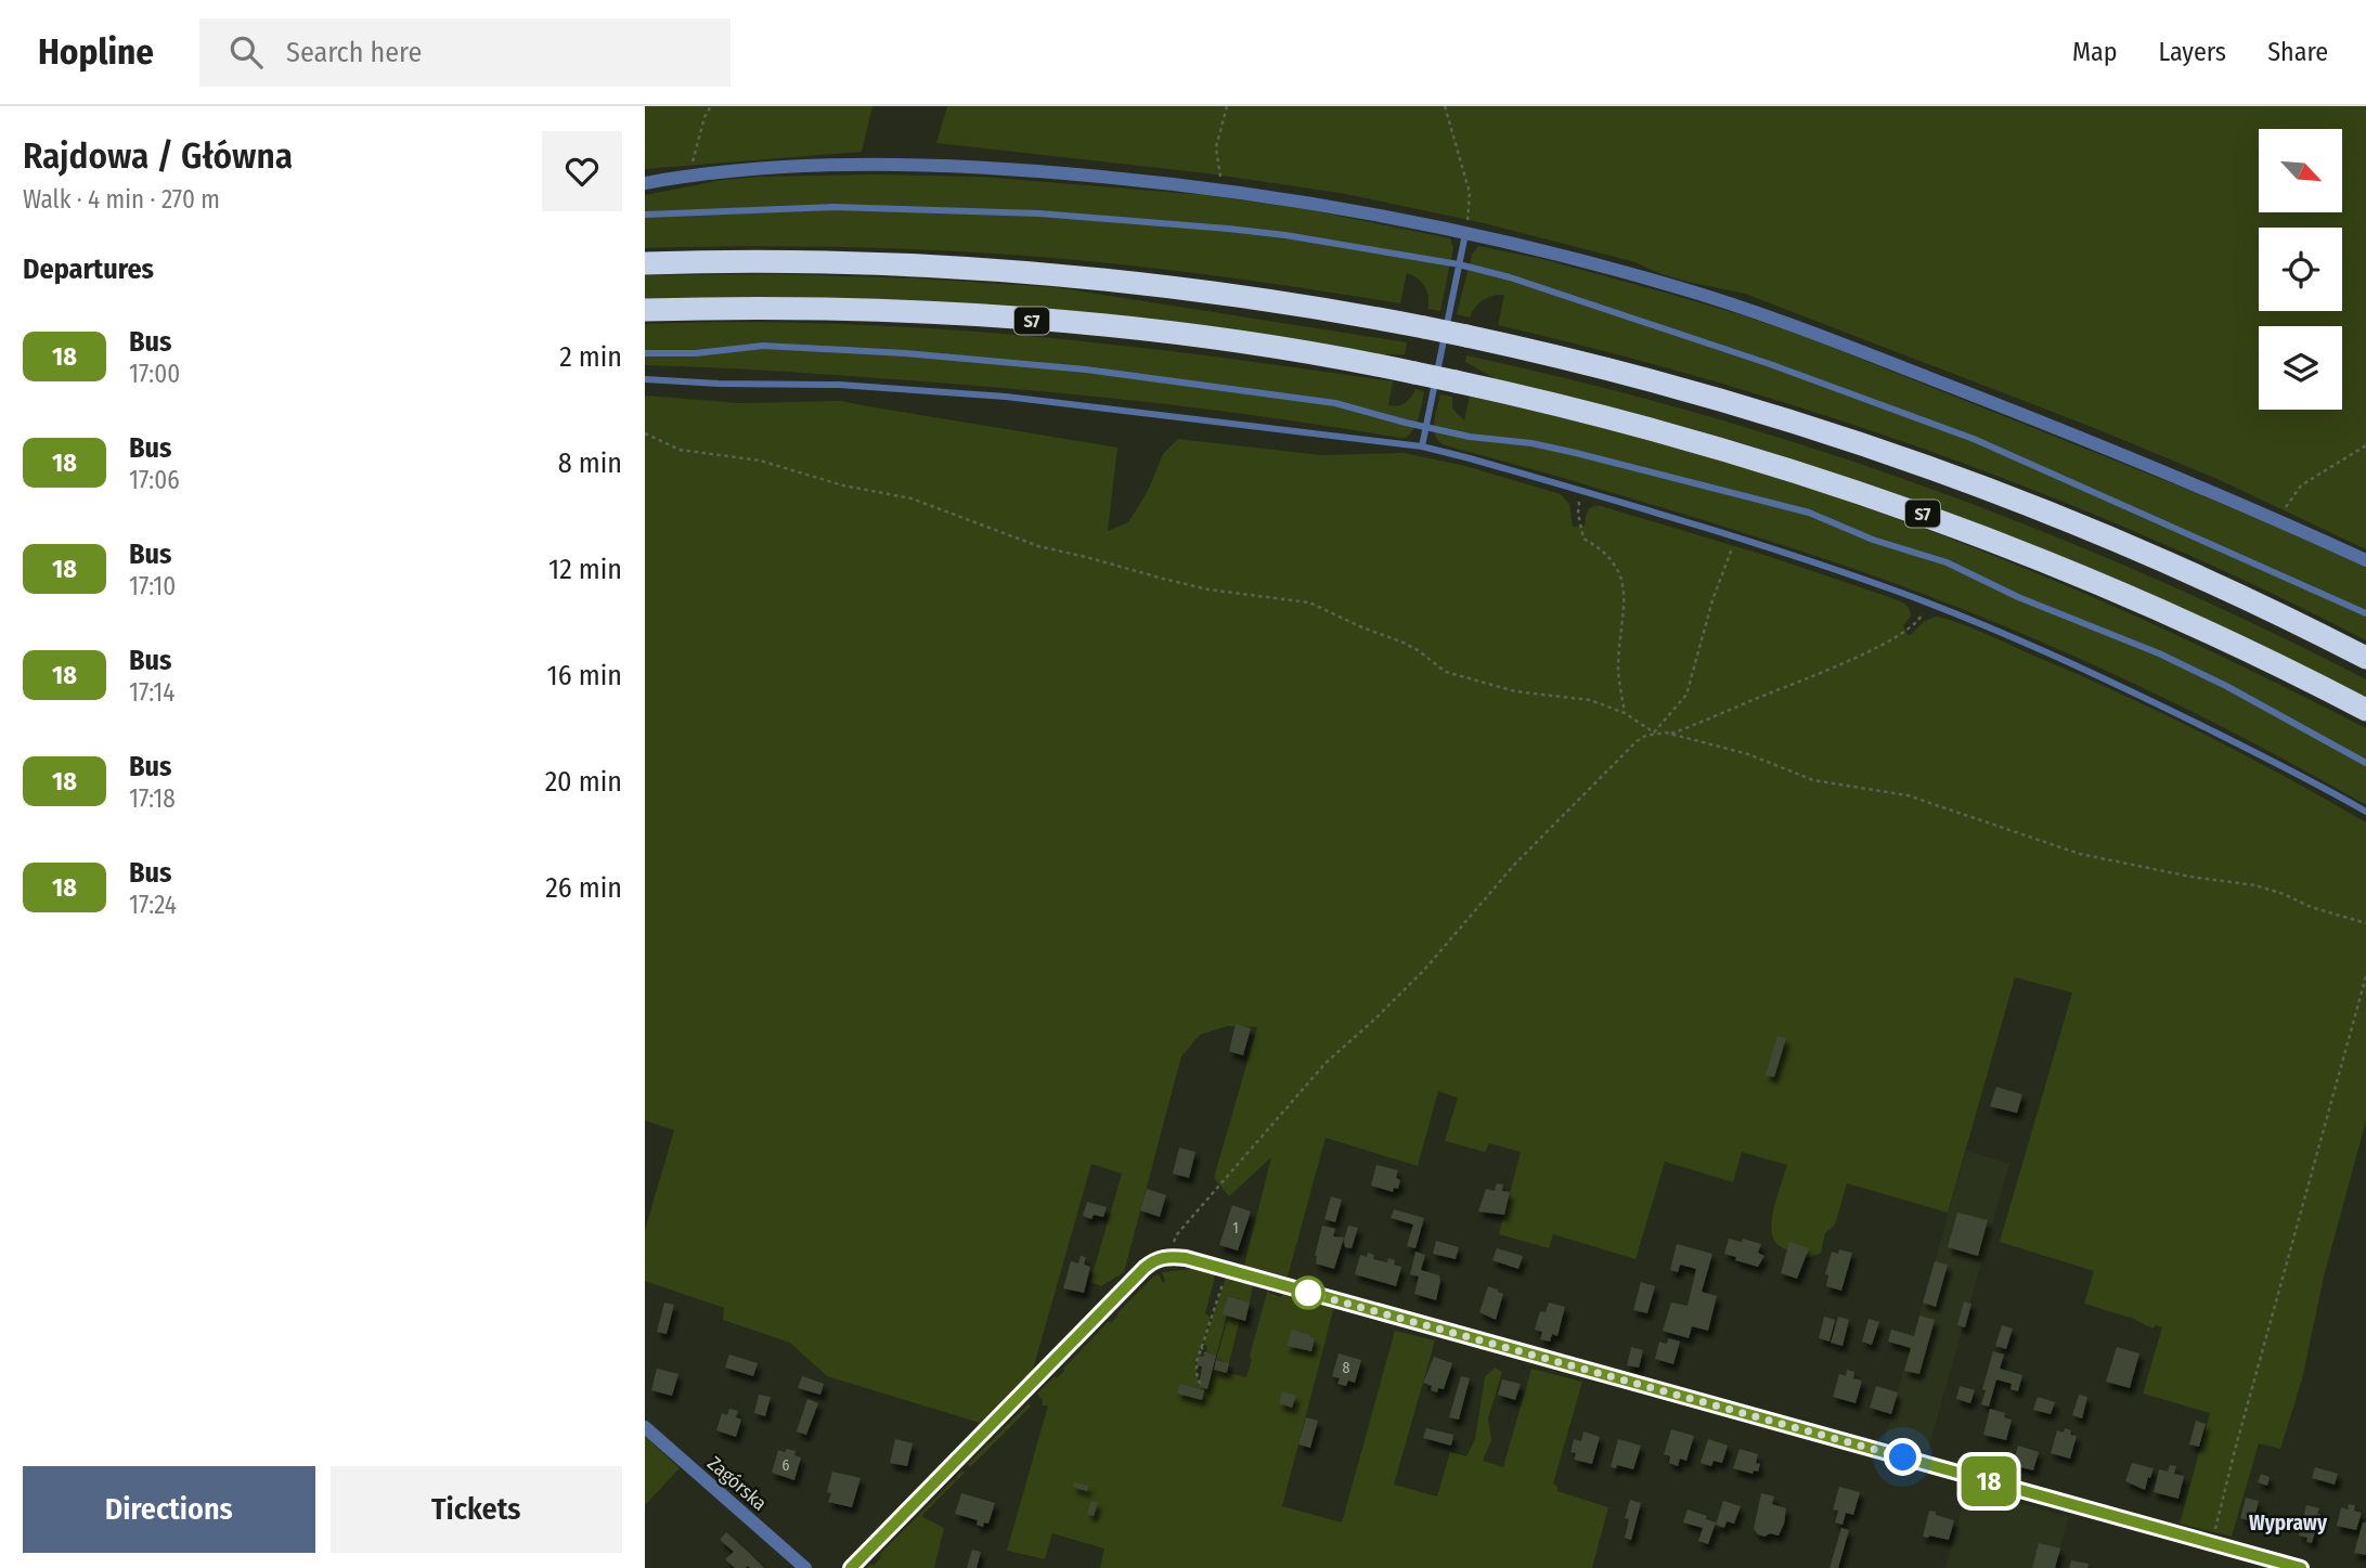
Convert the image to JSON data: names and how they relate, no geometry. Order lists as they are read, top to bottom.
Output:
{
  "streets": {
    "highway": ["S7"],
    "street": ["Zagórska"]
  },
  "districts": ["Wyprawy"],
  "lines": ["bus line 18"],
  "house_numbers": ["1", "8", "6"],
  "north": "bottom right",
  "page": {
    "header": "Hopline",
    "search": "Search here",
    "nav": ["Map", "Layers", "Share"],
    "heading": [
      ["Rajdowa / Główna", "Walk · 4 min · 270 m"],
      "Departures"
    ],
    "on_map": "18",
    "list": [
      {
        "mark": "18",
        "name": "Bus",
        "note": "17:00",
        "value": "2 min"
      },
      {
        "mark": "18",
        "name": "Bus",
        "note": "17:06",
        "value": "8 min"
      },
      {
        "mark": "18",
        "name": "Bus",
        "note": "17:10",
        "value": "12 min"
      },
      {
        "mark": "18",
        "name": "Bus",
        "note": "17:14",
        "value": "16 min"
      },
      {
        "mark": "18",
        "name": "Bus",
        "note": "17:18",
        "value": "20 min"
      },
      {
        "mark": "18",
        "name": "Bus",
        "note": "17:24",
        "value": "26 min"
      }
    ],
    "buttons": ["Directions", "Tickets"]
  }
}
